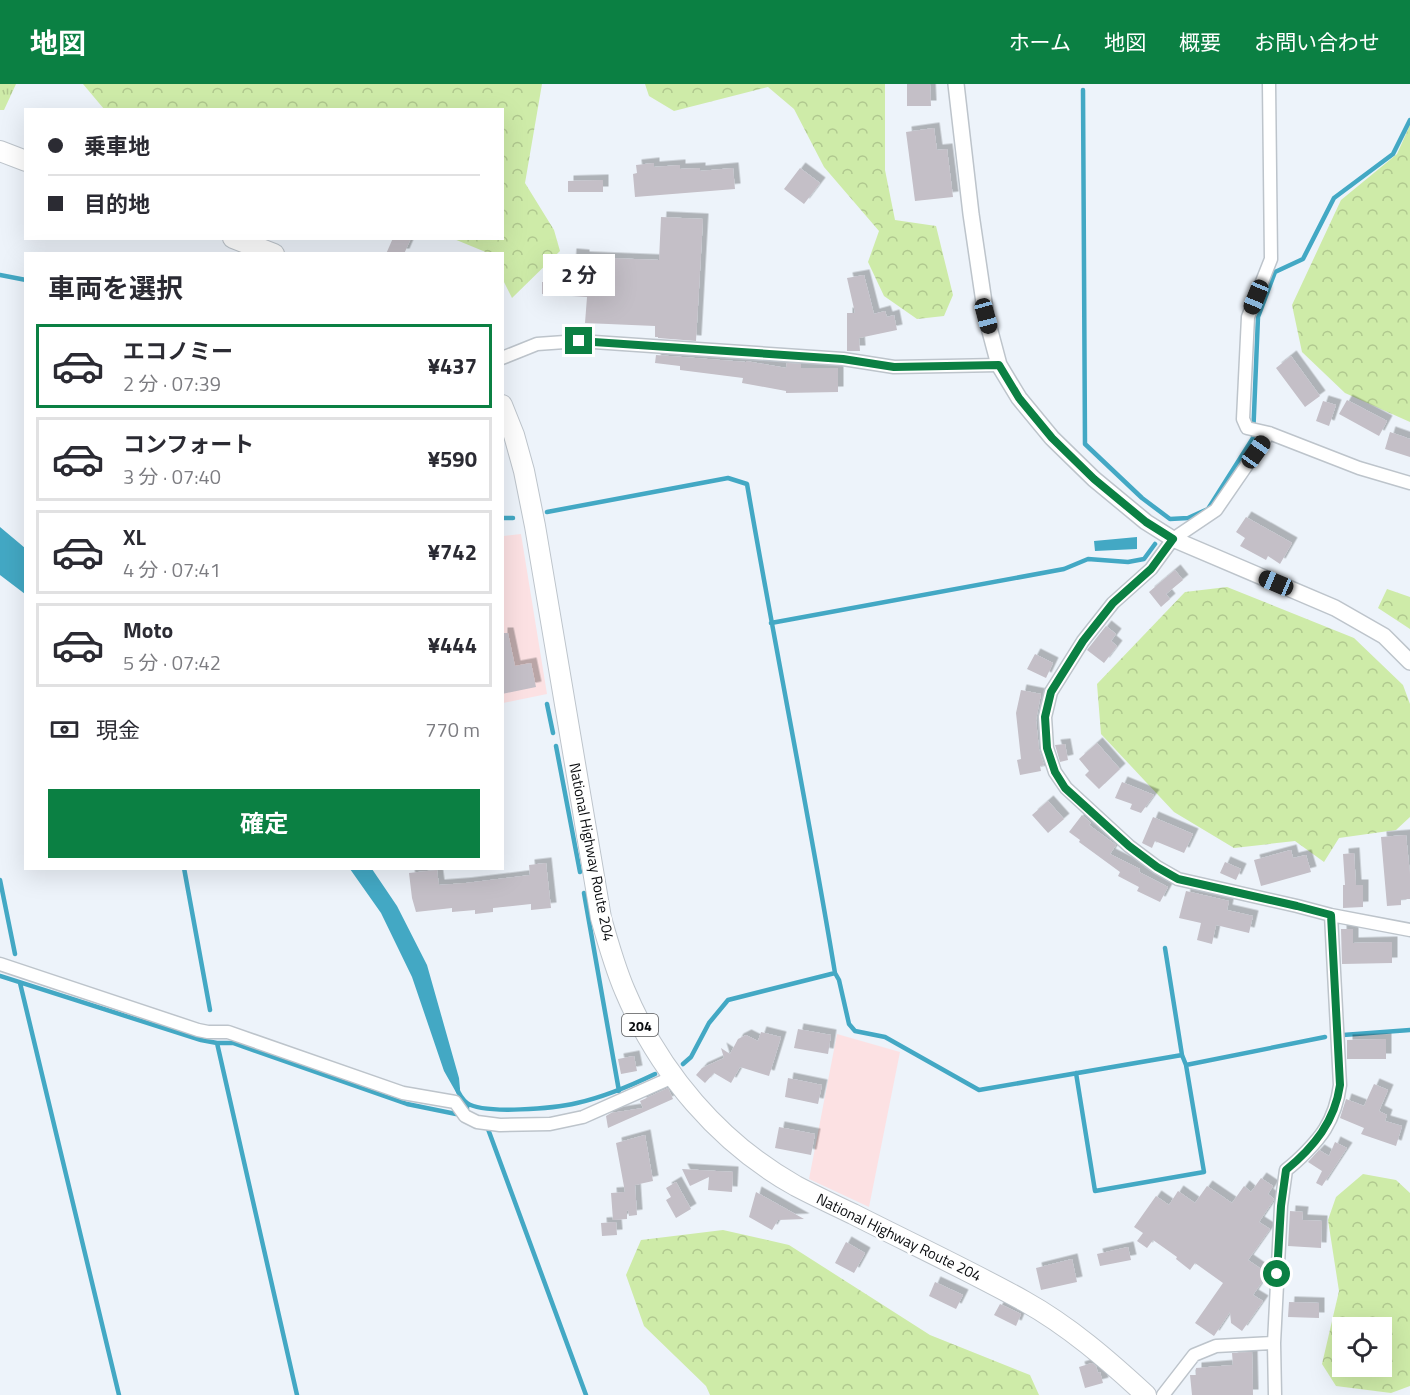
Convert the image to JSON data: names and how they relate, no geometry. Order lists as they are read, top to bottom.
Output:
{
  "streets": {
    "highway": ["National Highway Route 204", "204"]
  },
  "page": {
    "header": "地図",
    "nav": [
      "ホーム",
      "地図",
      "概要",
      "お問い合わせ"
    ],
    "banner": ["乗車地", "目的地"],
    "heading": "車両を選択",
    "bubble": "2 分",
    "list": [
      {
        "name": "エコノミー",
        "note": "2 分 · 07:39",
        "value": "¥437"
      },
      {
        "name": "コンフォート",
        "note": "3 分 · 07:40",
        "value": "¥590"
      },
      {
        "name": "XL",
        "note": "4 分 · 07:41",
        "value": "¥742"
      },
      {
        "name": "Moto",
        "note": "5 分 · 07:42",
        "value": "¥444"
      }
    ],
    "pay": ["現金", "770 m"],
    "buttons": "確定"
  }
}
